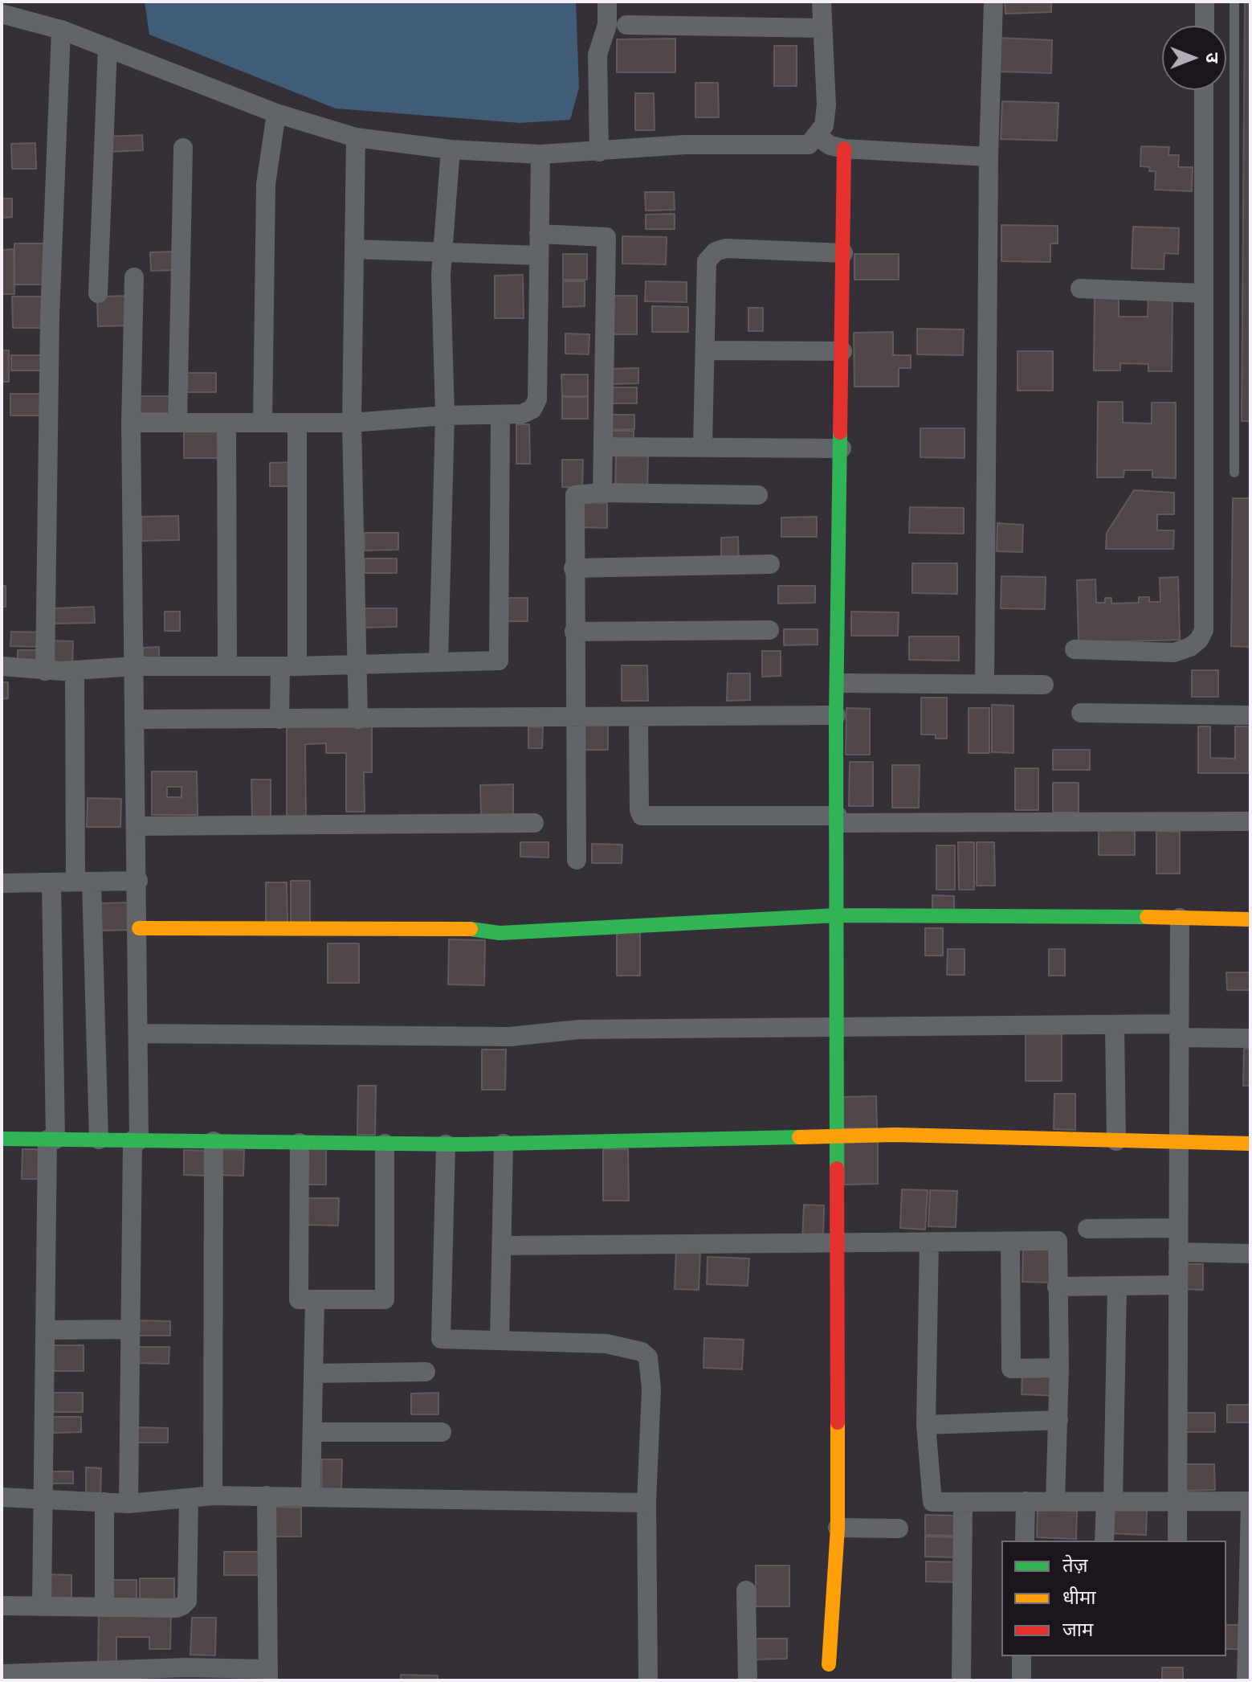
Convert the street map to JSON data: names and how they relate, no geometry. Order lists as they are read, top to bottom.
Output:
{
  "legend": ["तेज़", "धीमा", "जाम"],
  "north": "right"
}
